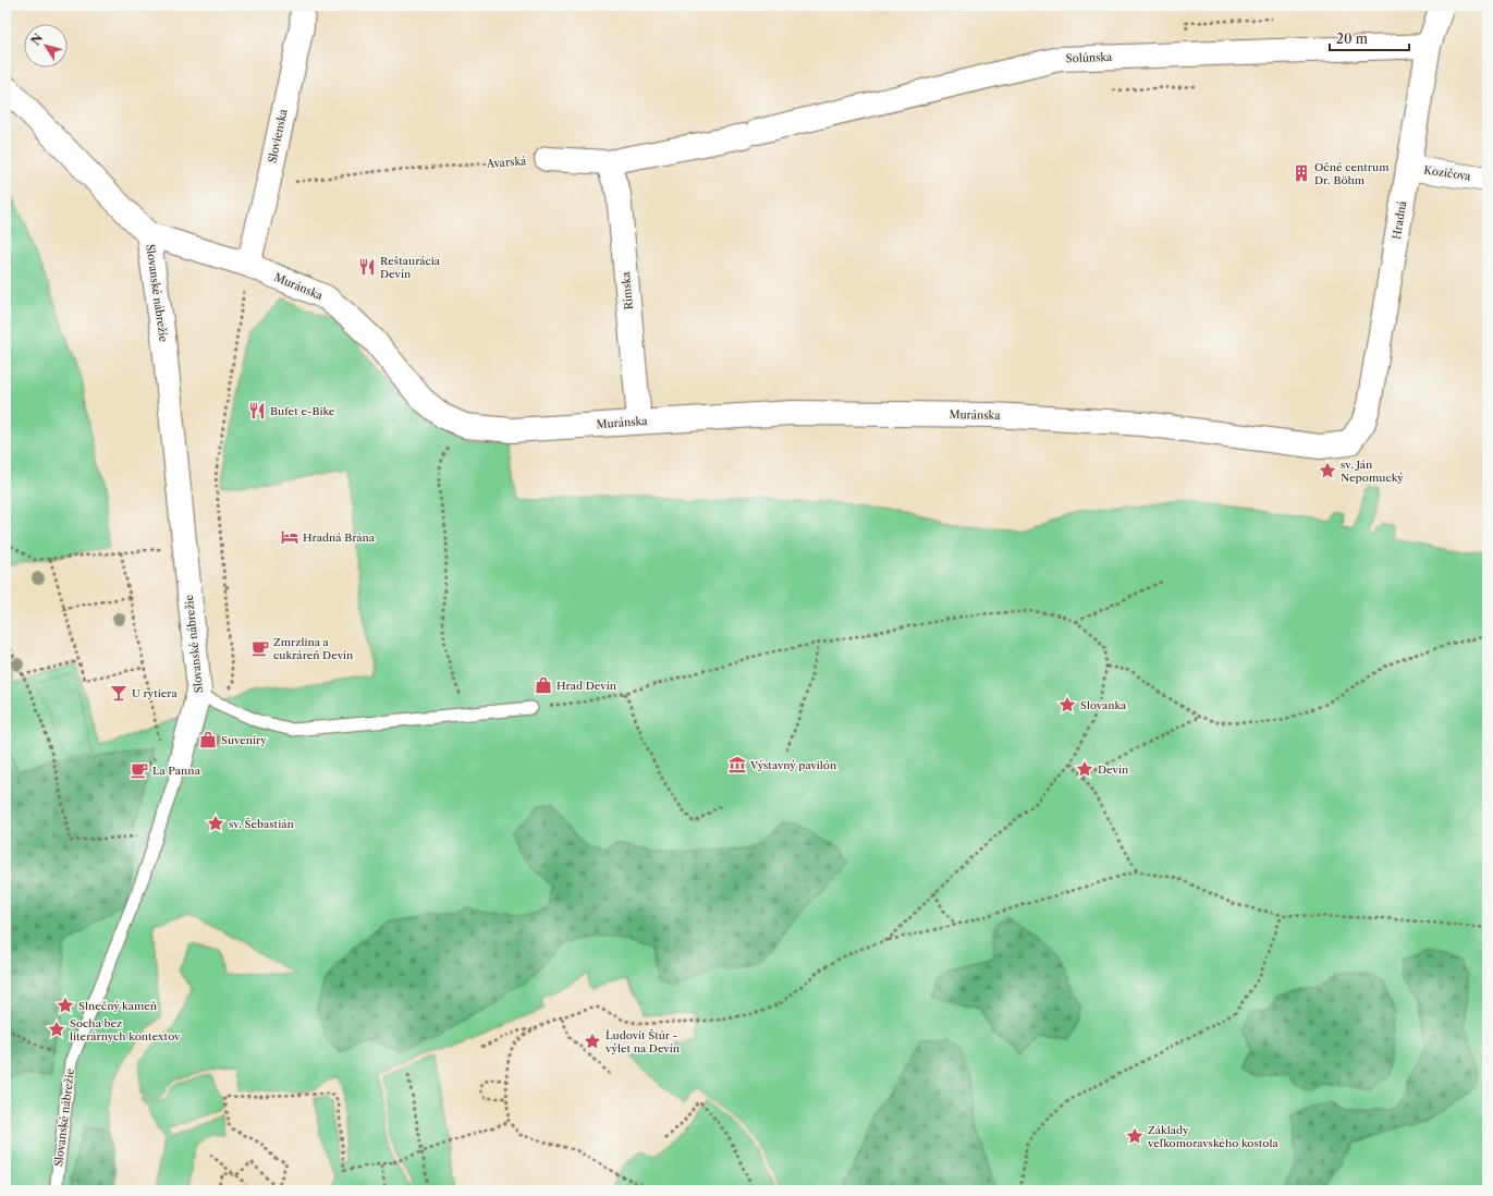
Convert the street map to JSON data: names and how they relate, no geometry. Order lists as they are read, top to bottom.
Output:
{
  "streets": {
    "street": [
      "Solúnska",
      "Slovienska",
      "Kozičova",
      "Hradná",
      "Muránska",
      "Rímska",
      "Slovanské nábrežie"
    ],
    "path": ["Avarská"]
  },
  "crossings": [
    ["Solúnska", "Hradná"],
    ["Solúnska", "Rímska"],
    ["Slovienska", "Avarská"],
    ["Slovienska", "Muránska"],
    ["Kozičova", "Hradná"],
    ["Hradná", "Muránska"],
    ["Muránska", "Rímska"],
    ["Muránska", "Slovanské nábrežie"]
  ],
  "places": {
    "building": ["Očné centrum Dr. Böhm"],
    "restaurant": ["Reštaurácia Devín", "Bufet e-Bike"],
    "place": [
      "sv. Ján Nepomucký",
      "Slovanka",
      "Devín",
      "sv. Šebastián",
      "Slnečný kameň",
      "Socha bez literárnych kontextov",
      "Ľudovít Štúr - výlet na Devín",
      "Základy veľkomoravského kostola"
    ],
    "hotel": ["Hradná Brána"],
    "cafe": ["Zmrzlina a cukráreň Devín", "La Panna"],
    "shop": ["Hrad Devín", "Suveníry"],
    "bar": ["U rytiera"],
    "museum": ["Výstavný pavilón"]
  },
  "scale_bar": "20 m",
  "north": "top left"
}
